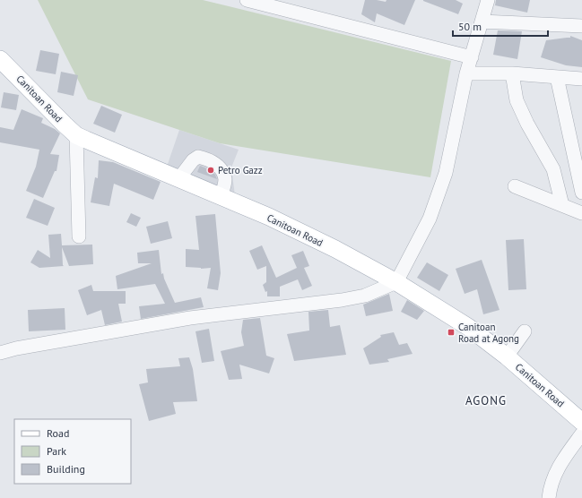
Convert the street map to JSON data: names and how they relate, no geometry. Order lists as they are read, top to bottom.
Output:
{
  "streets": {
    "main road": ["Canitoan Road"]
  },
  "districts": ["AGONG"],
  "places": {
    "other": ["Petro Gazz"],
    "transit": ["Canitoan Road at Agong"]
  },
  "legend": ["Road", "Park", "Building"],
  "scale_bar": "50 m"
}
